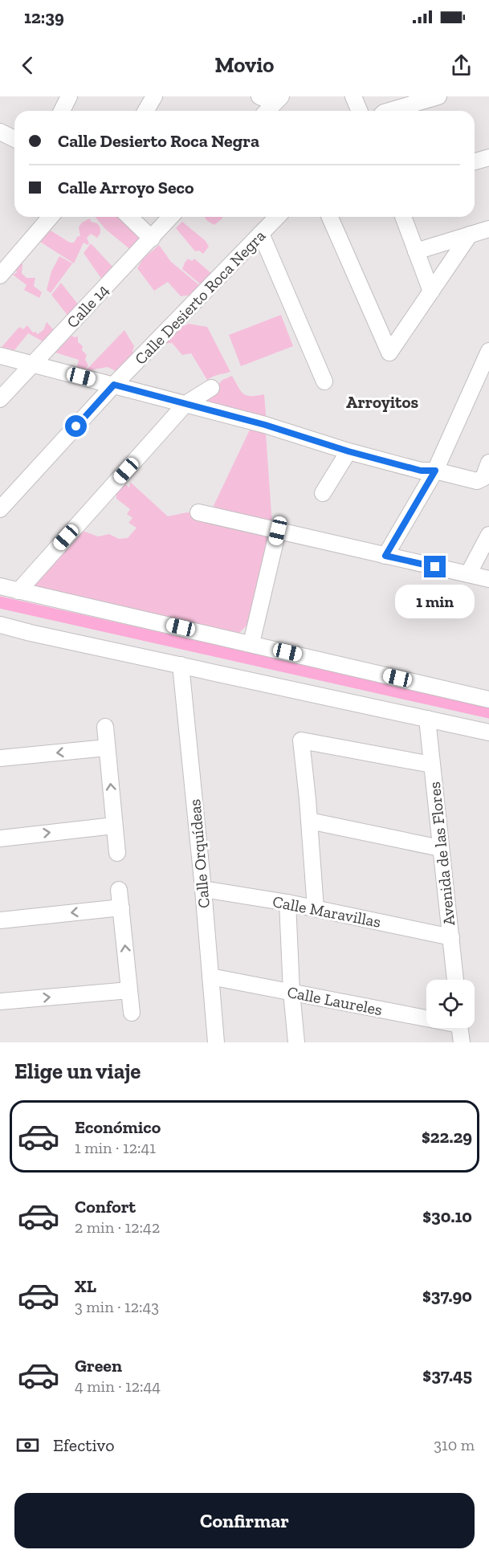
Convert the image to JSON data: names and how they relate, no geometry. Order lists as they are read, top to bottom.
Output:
{
  "streets": {
    "street": [
      "Calle Desierto Roca Negra",
      "Calle 14",
      "Calle Orquídeas",
      "Avenida de las Flores",
      "Calle Maravillas",
      "Calle Laureles"
    ]
  },
  "crossings": [
    ["Calle Orquídeas", "Calle Maravillas"],
    ["Calle Orquídeas", "Calle Laureles"],
    ["Avenida de las Flores", "Calle Maravillas"]
  ],
  "districts": ["Arroyitos"],
  "page": {
    "status": "12:39",
    "header": "Movio",
    "banner": ["Calle Desierto Roca Negra", "Calle Arroyo Seco"],
    "bubble": "1 min",
    "heading": "Elige un viaje",
    "list": [
      {
        "name": "Económico",
        "note": "1 min · 12:41",
        "value": "$22.29"
      },
      {
        "name": "Confort",
        "note": "2 min · 12:42",
        "value": "$30.10"
      },
      {
        "name": "XL",
        "note": "3 min · 12:43",
        "value": "$37.90"
      },
      {
        "name": "Green",
        "note": "4 min · 12:44",
        "value": "$37.45"
      }
    ],
    "pay": ["Efectivo", "310 m"],
    "buttons": "Confirmar"
  }
}
